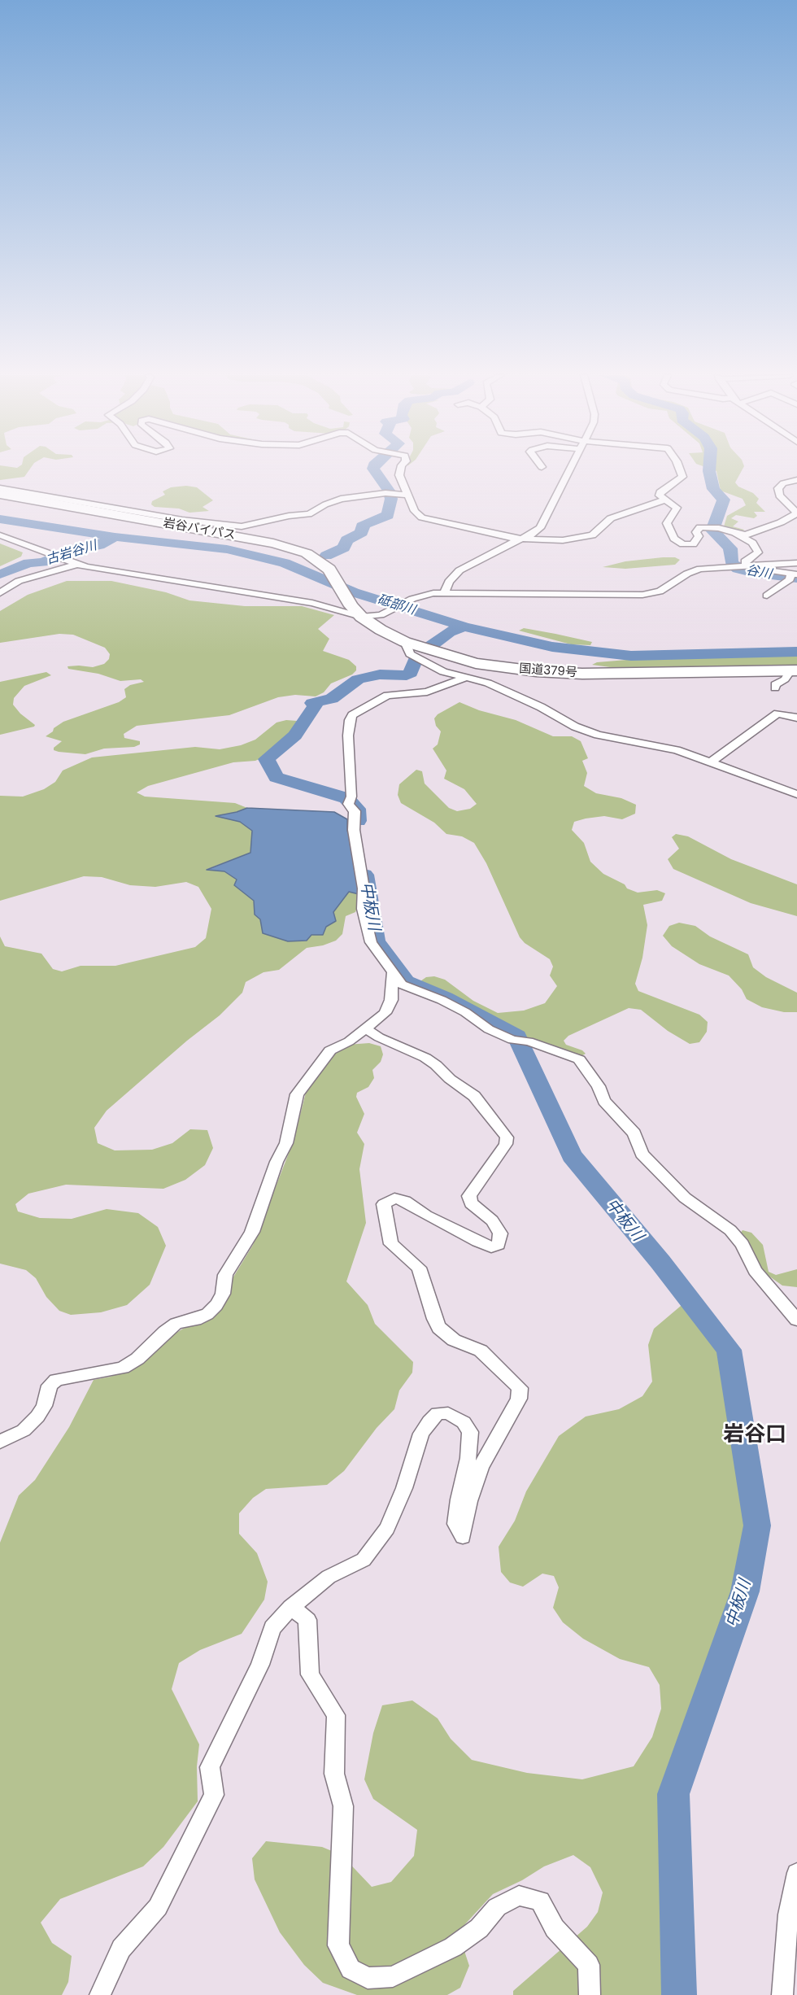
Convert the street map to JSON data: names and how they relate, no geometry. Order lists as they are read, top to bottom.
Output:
{
  "streets": {
    "highway": ["岩谷バイパス", "国道379号"]
  },
  "crossings": [
    ["岩谷バイパス", "国道379号"]
  ],
  "districts": ["岩谷口"],
  "water": [
    "古岩谷川",
    "谷川",
    "砥部川",
    "中板川"
  ]
}
